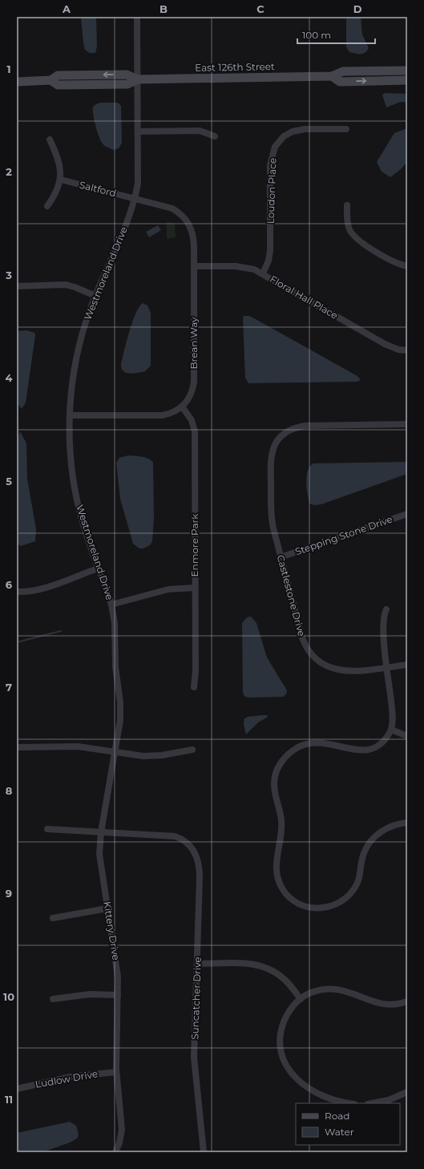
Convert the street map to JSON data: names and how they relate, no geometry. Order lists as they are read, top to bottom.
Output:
{
  "streets": {
    "main road": ["East 126th Street"],
    "street": [
      "Saltford",
      "Loudon Place",
      "Westmoreland Drive",
      "Floral Hall Place",
      "Brean Way",
      "Stepping Stone Drive",
      "Enmore Park",
      "Castlestone Drive",
      "Kittery Drive",
      "Suncatcher Drive",
      "Ludlow Drive"
    ]
  },
  "crossings": [
    ["East 126th Street", "Westmoreland Drive"],
    ["Saltford", "Westmoreland Drive"],
    ["Saltford", "Brean Way"],
    ["Loudon Place", "Floral Hall Place"],
    ["Westmoreland Drive", "Brean Way"],
    ["Westmoreland Drive", "Kittery Drive"],
    ["Floral Hall Place", "Brean Way"],
    ["Brean Way", "Enmore Park"],
    ["Stepping Stone Drive", "Castlestone Drive"],
    ["Kittery Drive", "Suncatcher Drive"],
    ["Kittery Drive", "Ludlow Drive"]
  ],
  "legend": ["Road", "Water"],
  "scale_bar": "100 m",
  "grid": {
    "columns": [
      "A",
      "B",
      "C",
      "D"
    ],
    "rows": [
      "1",
      "2",
      "3",
      "4",
      "5",
      "6",
      "7",
      "8",
      "9",
      "10",
      "11"
    ]
  }
}
